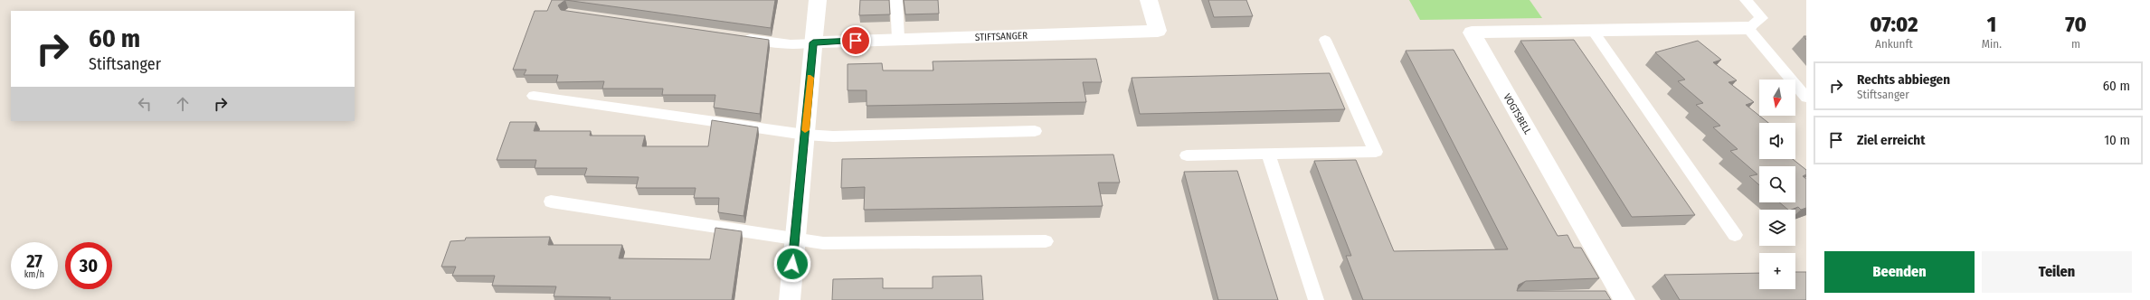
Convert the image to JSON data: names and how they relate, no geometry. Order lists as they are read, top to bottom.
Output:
{
  "streets": {
    "street": ["STIFTSANGER", "VOGTSBELL"]
  },
  "north": "bottom",
  "page": {
    "eta": [
      "07:02",
      "Ankunft",
      "1",
      "Min.",
      "70",
      "m"
    ],
    "turn": ["60 m", "Stiftsanger"],
    "list": [
      {
        "name": "Rechts abbiegen",
        "note": "Stiftsanger",
        "value": "60 m"
      },
      {
        "name": "Ziel erreicht",
        "value": "10 m"
      }
    ],
    "map_buttons": "+",
    "speed": "27 km/h",
    "limit": "30",
    "buttons": ["Beenden", "Teilen"]
  }
}
